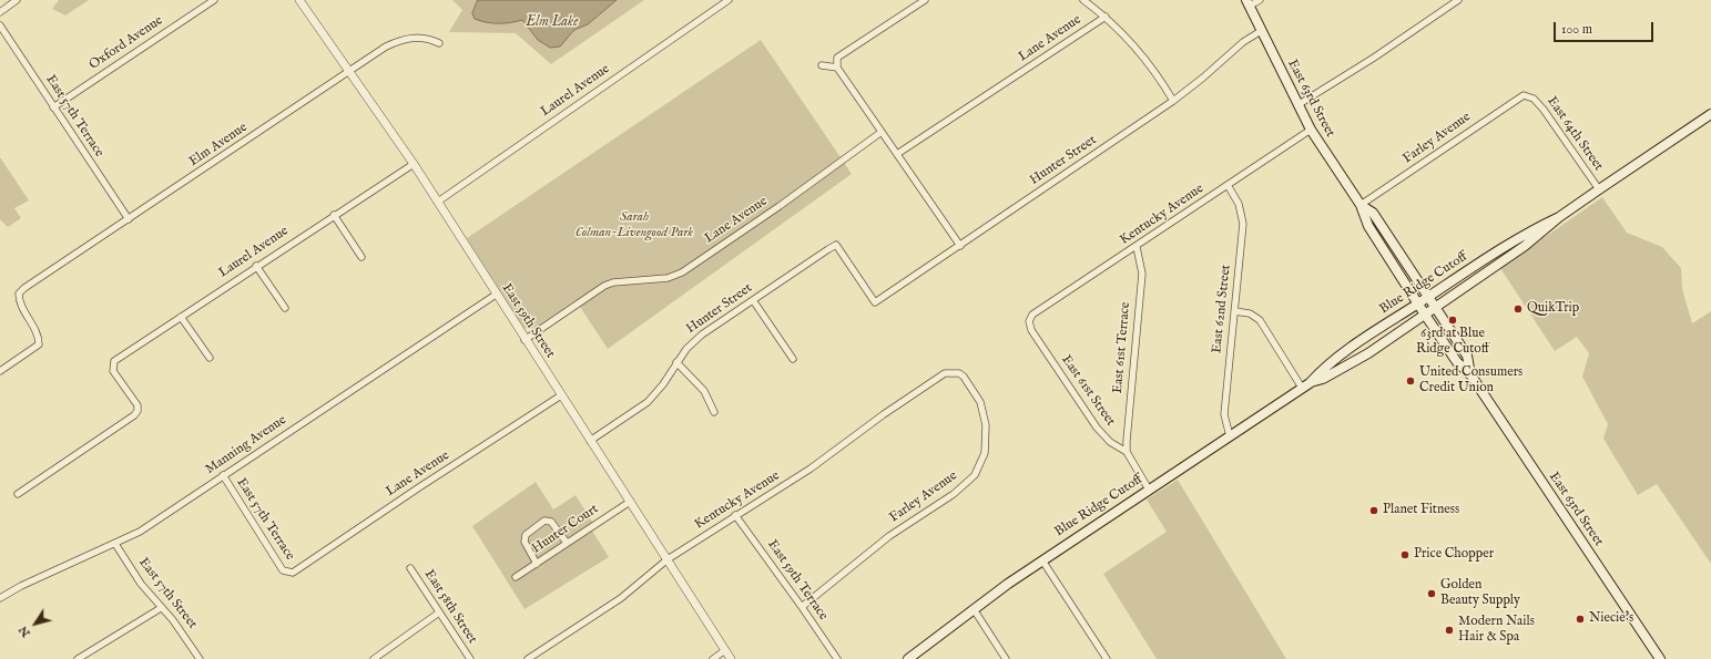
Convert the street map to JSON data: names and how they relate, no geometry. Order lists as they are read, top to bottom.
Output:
{
  "streets": {
    "main road": ["East 63rd Street", "Blue Ridge Cutoff"],
    "street": [
      "Lane Avenue",
      "Oxford Avenue",
      "Laurel Avenue",
      "East 57th Terrace",
      "East 64th Street",
      "Farley Avenue",
      "Elm Avenue",
      "Hunter Street",
      "Kentucky Avenue",
      "East 62nd Street",
      "East 59th Street",
      "East 61st Terrace",
      "East 61st Street",
      "Manning Avenue",
      "Hunter Court",
      "East 59th Terrace",
      "East 57th Street",
      "East 58th Street"
    ]
  },
  "crossings": [
    ["Lane Avenue", "East 57th Terrace"],
    ["Lane Avenue", "East 59th Street"],
    ["Oxford Avenue", "East 57th Terrace"],
    ["Laurel Avenue", "East 59th Street"],
    ["East 63rd Street", "Farley Avenue"],
    ["East 63rd Street", "Hunter Street"],
    ["East 63rd Street", "Kentucky Avenue"],
    ["East 63rd Street", "Blue Ridge Cutoff"],
    ["East 57th Terrace", "Elm Avenue"],
    ["East 57th Terrace", "Manning Avenue"],
    ["East 64th Street", "Farley Avenue"],
    ["East 64th Street", "Blue Ridge Cutoff"],
    ["Farley Avenue", "Kentucky Avenue"],
    ["Farley Avenue", "East 59th Terrace"],
    ["Elm Avenue", "East 59th Street"],
    ["Hunter Street", "East 59th Street"],
    ["Kentucky Avenue", "East 62nd Street"],
    ["Kentucky Avenue", "East 59th Street"],
    ["Kentucky Avenue", "East 61st Terrace"],
    ["Kentucky Avenue", "East 61st Street"],
    ["Kentucky Avenue", "East 59th Terrace"],
    ["Blue Ridge Cutoff", "East 62nd Street"],
    ["Blue Ridge Cutoff", "East 61st Street"],
    ["East 59th Street", "Manning Avenue"],
    ["East 59th Street", "Hunter Court"],
    ["East 61st Terrace", "East 61st Street"],
    ["Manning Avenue", "East 57th Street"]
  ],
  "water": ["Elm Lake"],
  "parks": ["Sarah Colman-Livengood Park"],
  "places": [
    "QuikTrip",
    "63rd at Blue Ridge Cutoff",
    "United Consumers Credit Union",
    "Planet Fitness",
    "Price Chopper",
    "Golden Beauty Supply",
    "Niecie's",
    "Modern Nails Hair & Spa"
  ],
  "scale_bar": "100 m",
  "north": "bottom left"
}
